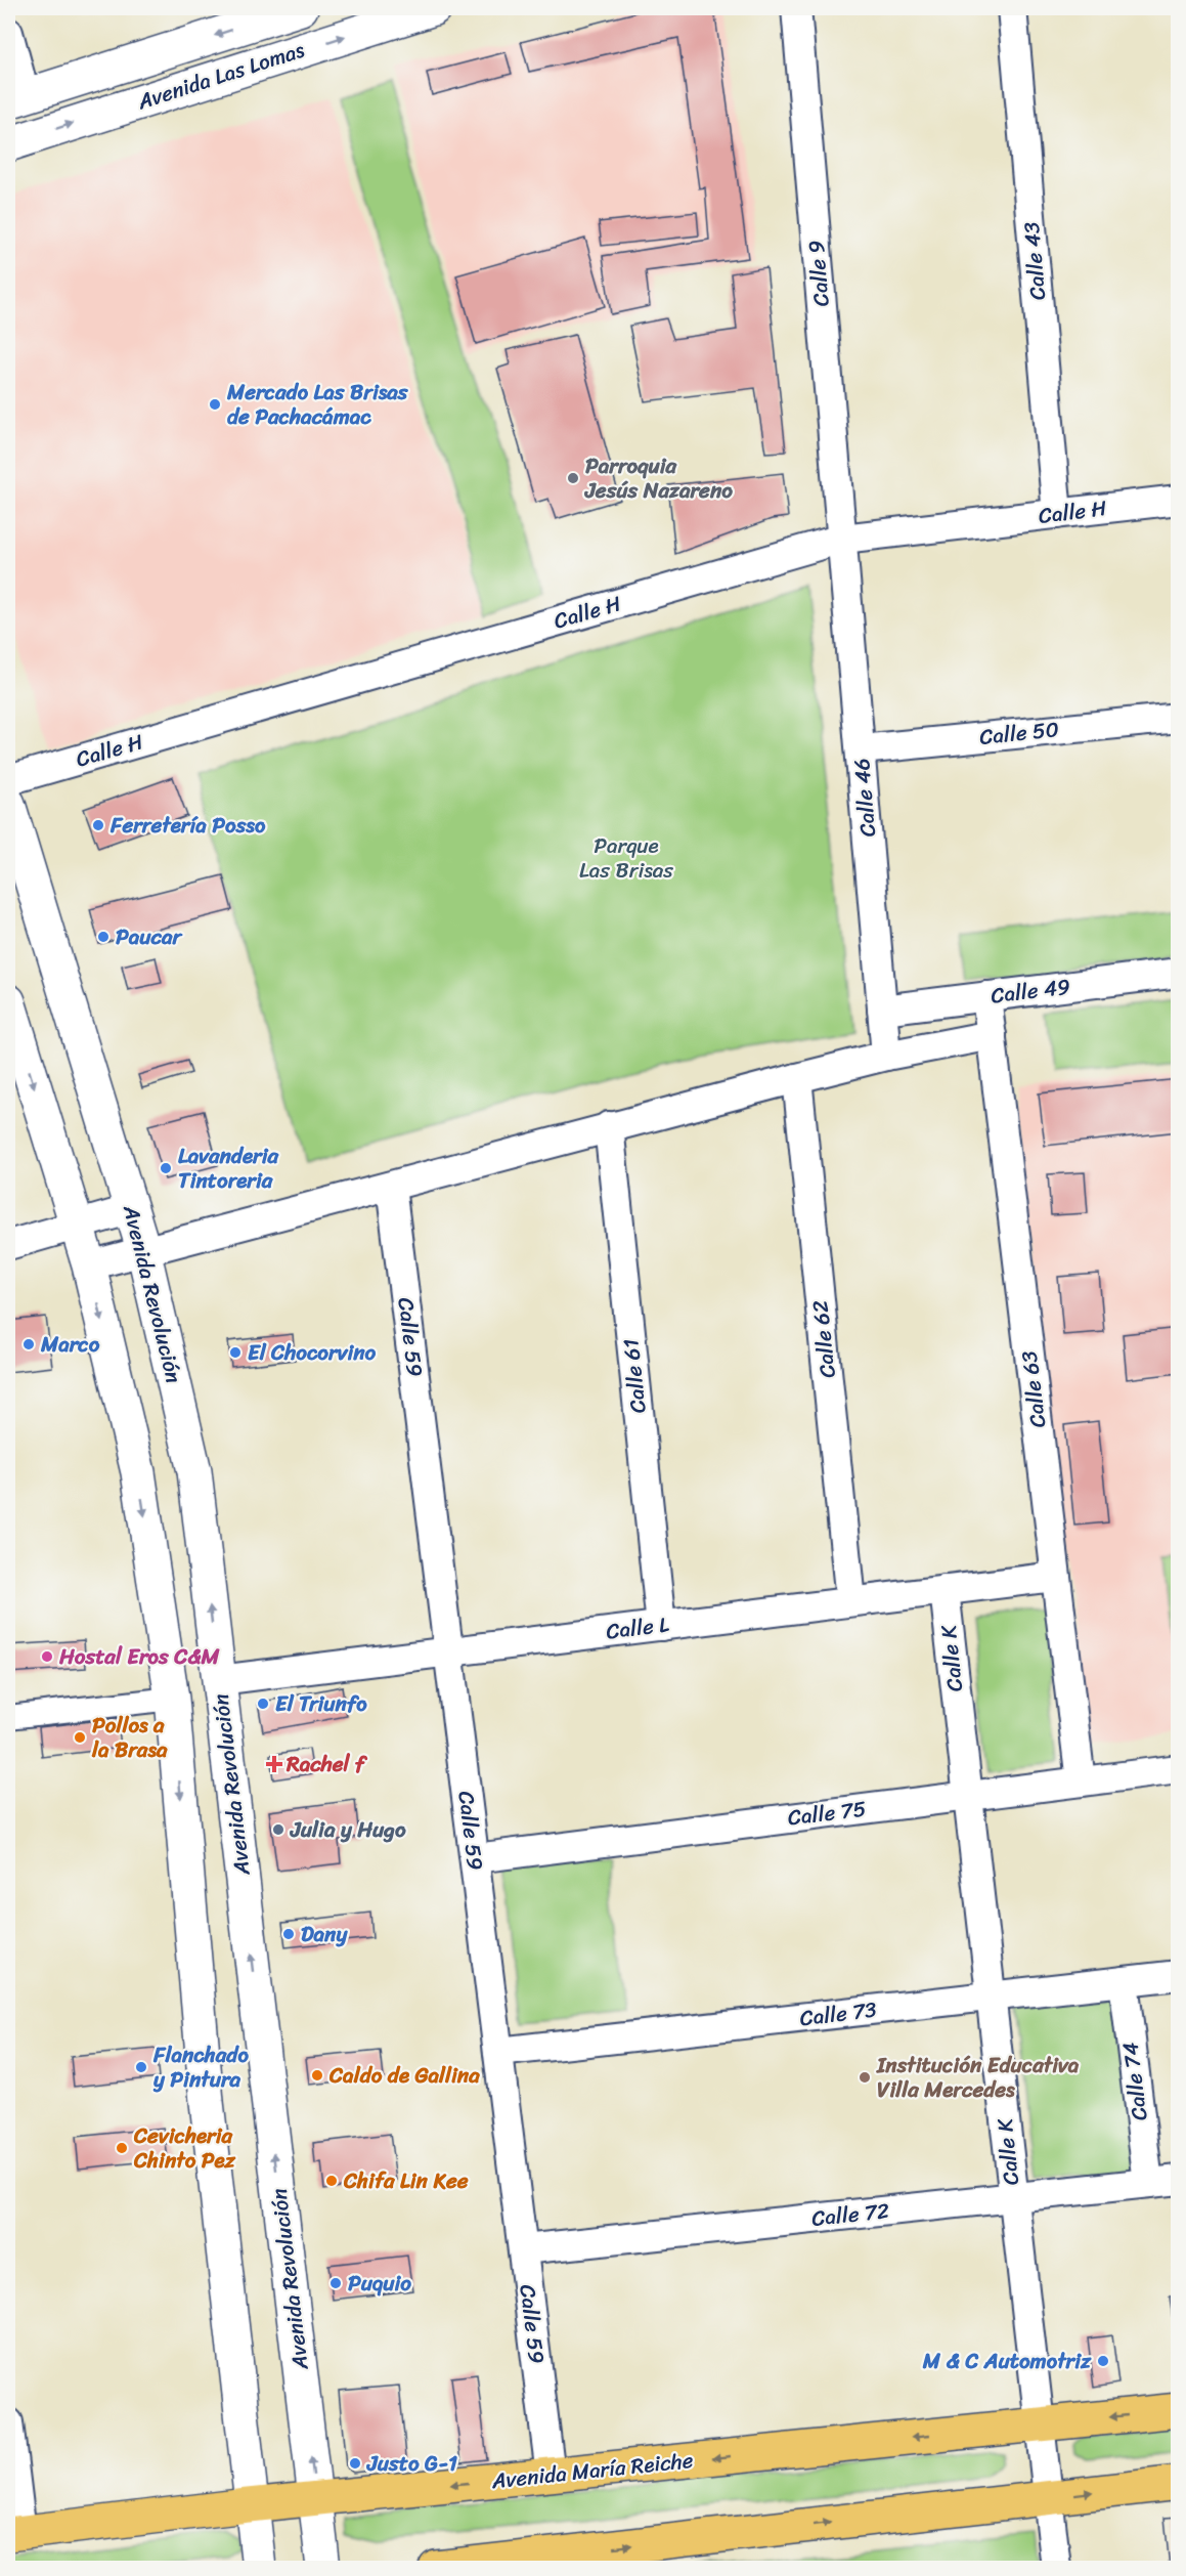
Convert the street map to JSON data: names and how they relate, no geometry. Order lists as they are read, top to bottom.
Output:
{
  "streets": {
    "main road": ["Avenida María Reiche"],
    "street": [
      "Avenida Las Lomas",
      "Calle 43",
      "Calle 9",
      "Calle H",
      "Calle 50",
      "Calle 46",
      "Calle 49",
      "Avenida Revolución",
      "Calle 59",
      "Calle 62",
      "Calle 61",
      "Calle 63",
      "Calle L",
      "Calle K",
      "Calle 75",
      "Calle 73",
      "Calle 74",
      "Calle 72"
    ]
  },
  "crossings": [
    ["Calle 43", "Calle H"],
    ["Calle 9", "Calle H"],
    ["Calle 9", "Calle 46"],
    ["Calle H", "Calle 46"],
    ["Calle 50", "Calle 46"],
    ["Calle 46", "Calle 49"],
    ["Calle 49", "Calle 63"],
    ["Avenida Revolución", "Calle L"],
    ["Avenida Revolución", "Avenida María Reiche"],
    ["Calle 59", "Calle L"],
    ["Calle 59", "Calle 75"],
    ["Calle 59", "Calle 73"],
    ["Calle 59", "Calle 72"],
    ["Calle 59", "Avenida María Reiche"],
    ["Calle 62", "Calle L"],
    ["Calle 61", "Calle L"],
    ["Calle 63", "Calle L"],
    ["Calle 63", "Calle 75"],
    ["Calle L", "Calle K"],
    ["Calle K", "Calle 75"],
    ["Calle K", "Calle 73"],
    ["Calle K", "Calle 72"],
    ["Calle K", "Avenida María Reiche"],
    ["Calle 73", "Calle 74"],
    ["Calle 74", "Calle 72"]
  ],
  "parks": ["Parque Las Brisas"],
  "places": {
    "other": [
      "Mercado Las Brisas de Pachacámac",
      "Parroquia Jesús Nazareno",
      "Ferretería Posso",
      "Paucar",
      "Lavanderia Tintoreria",
      "Marco",
      "El Chocorvino",
      "Hostal Eros C&M",
      "El Triunfo",
      "Pollos a la Brasa",
      "Julia y Hugo",
      "Dany",
      "Flanchado y Pintura",
      "Caldo de Gallina",
      "Institución Educativa Villa Mercedes",
      "Cevicheria Chinto Pez",
      "Chifa Lin Kee",
      "Puquio",
      "M & C Automotriz",
      "Justo G-1"
    ],
    "health": ["Rachel f"]
  }
}
